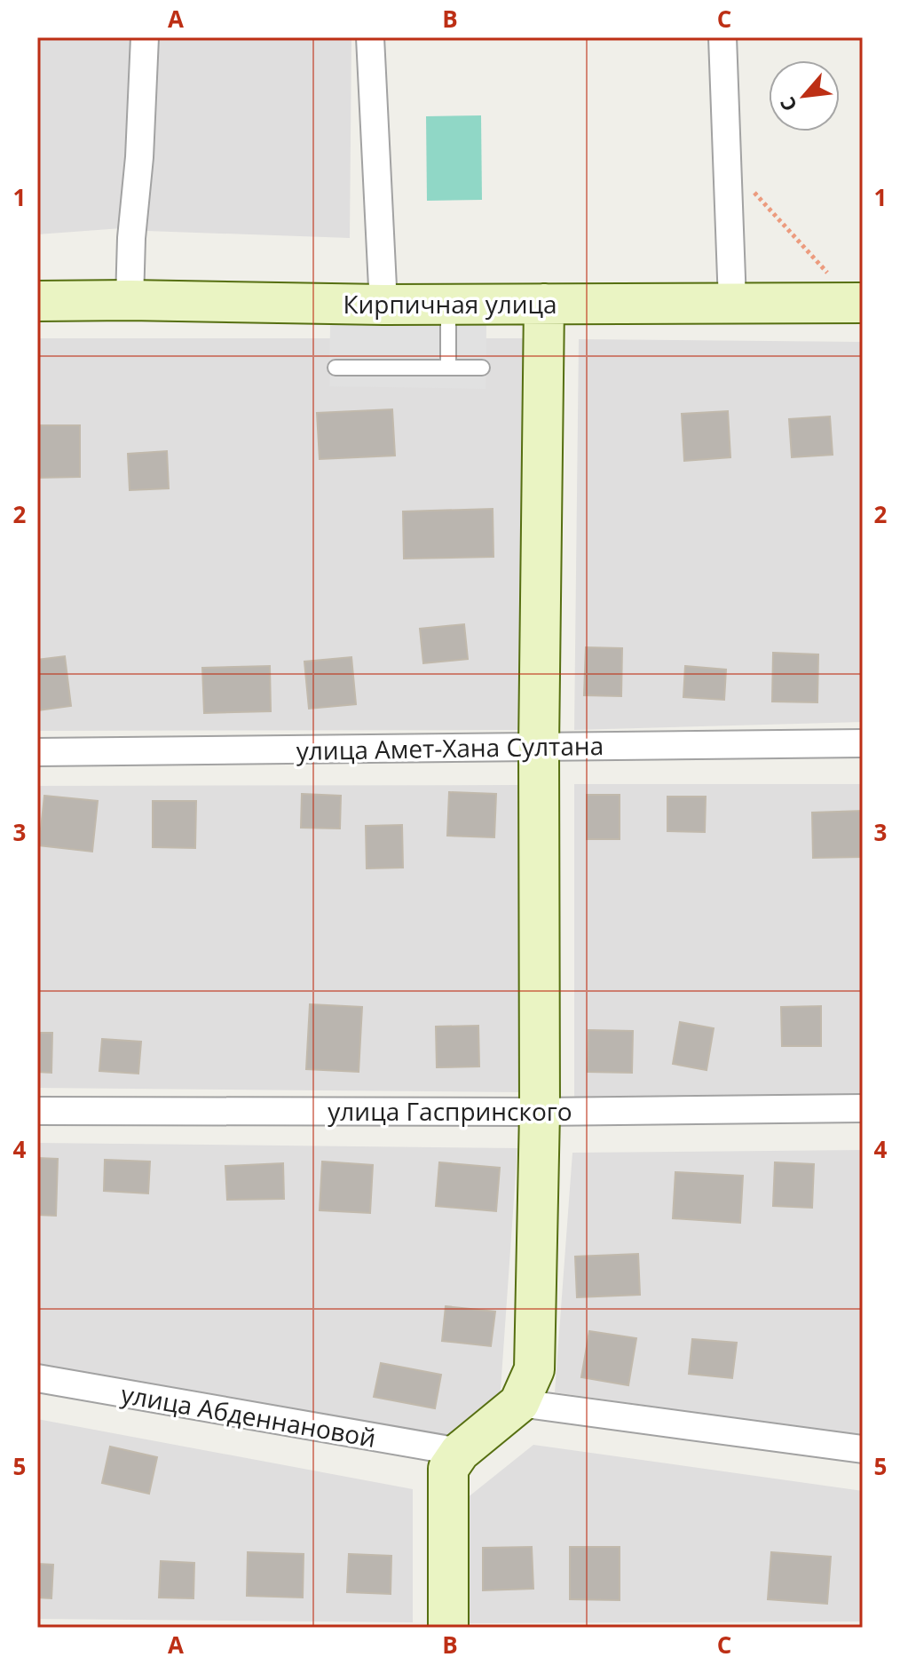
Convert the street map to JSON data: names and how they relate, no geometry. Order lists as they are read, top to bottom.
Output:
{
  "streets": {
    "street": [
      "Кирпичная улица",
      "улица Амет-Хана Султана",
      "улица Гаспринского",
      "улица Абденнановой"
    ]
  },
  "north": "bottom left",
  "grid": {
    "columns": ["A", "B", "C"],
    "rows": [
      "1",
      "2",
      "3",
      "4",
      "5"
    ]
  }
}
